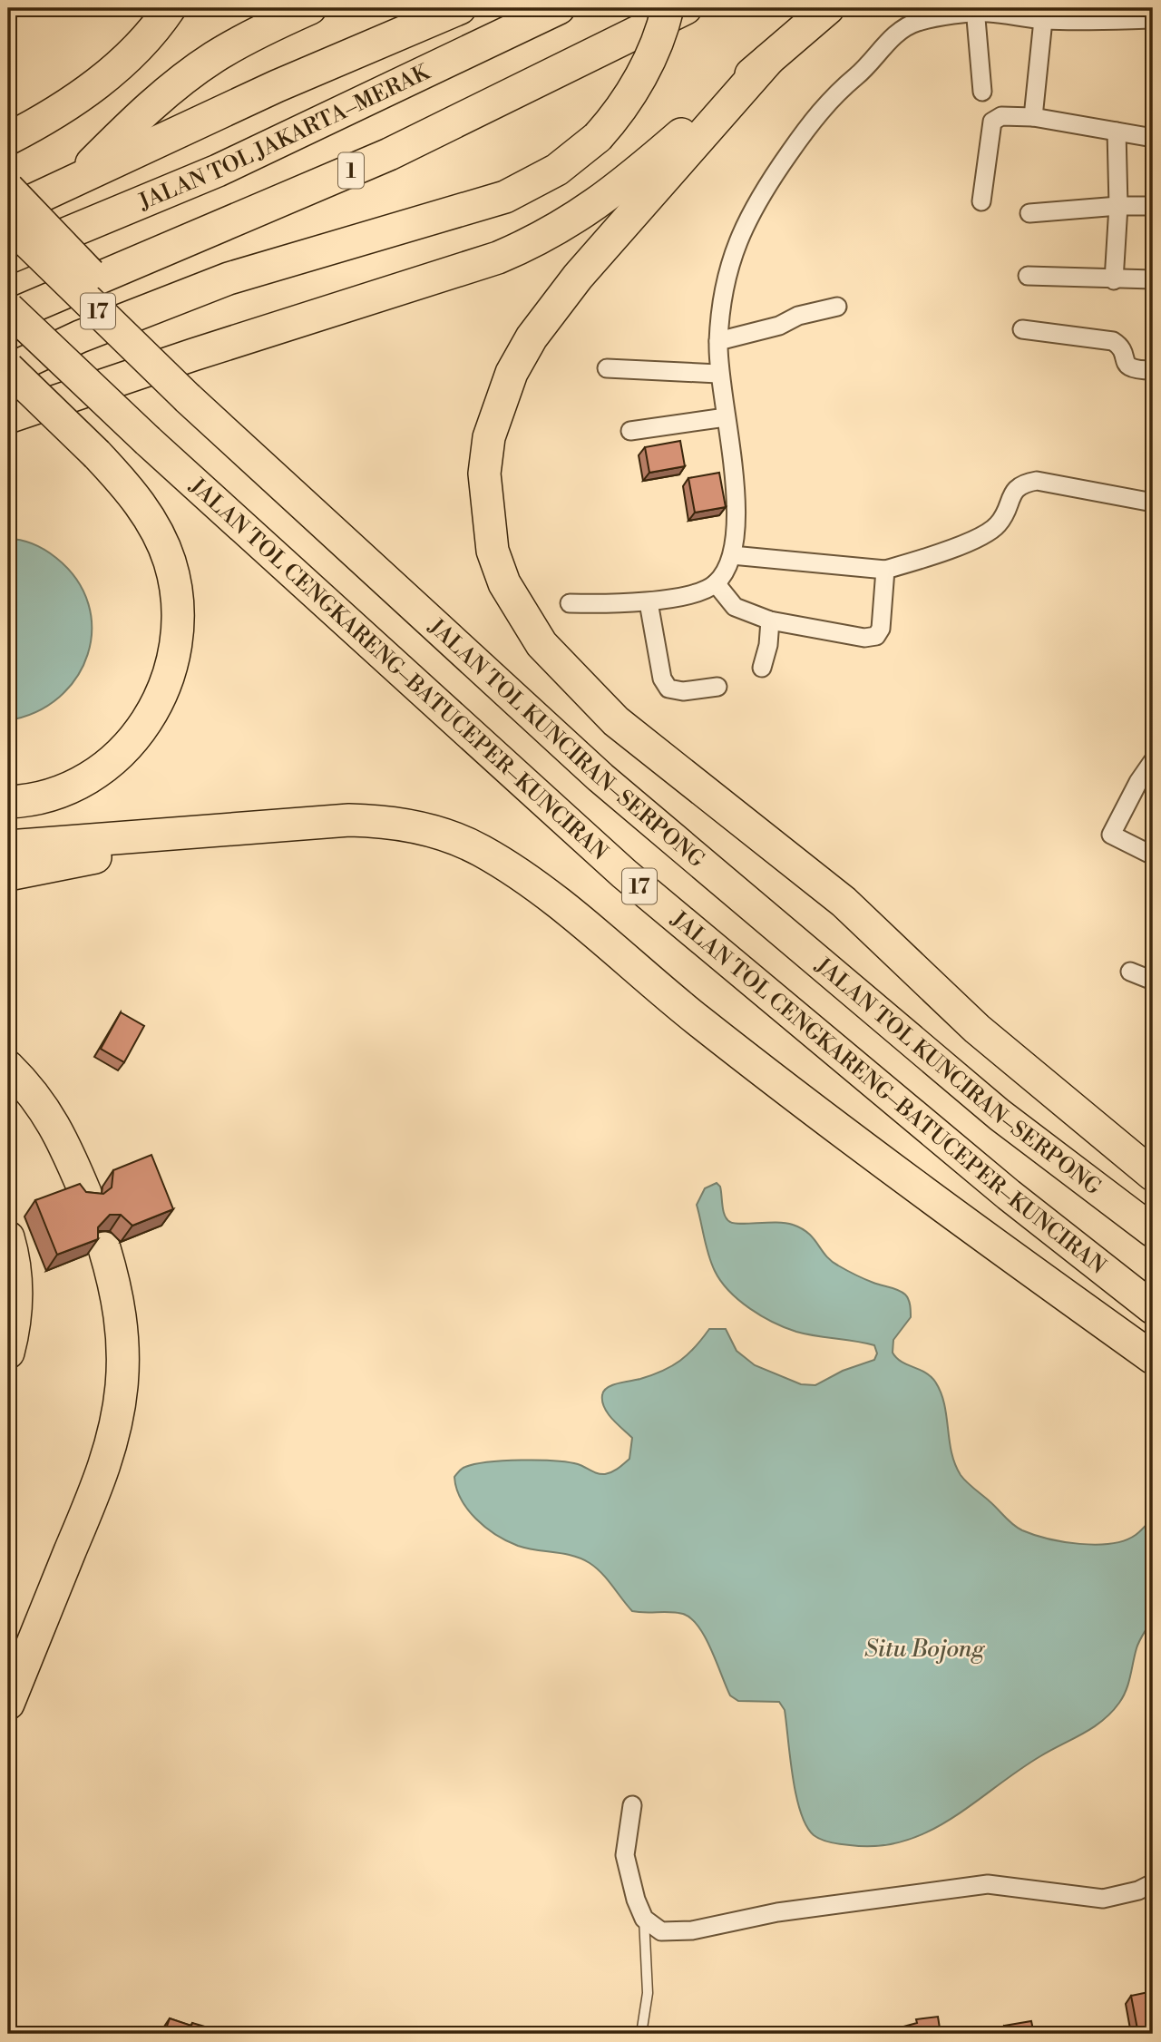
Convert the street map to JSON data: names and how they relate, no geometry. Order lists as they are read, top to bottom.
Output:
{
  "streets": {
    "highway": [
      "JALAN TOL JAKARTA–MERAK",
      "1",
      "17",
      "JALAN TOL CENGKARENG–BATUCEPER–KUNCIRAN",
      "JALAN TOL KUNCIRAN–SERPONG"
    ]
  },
  "water": ["Situ Bojong"]
}
